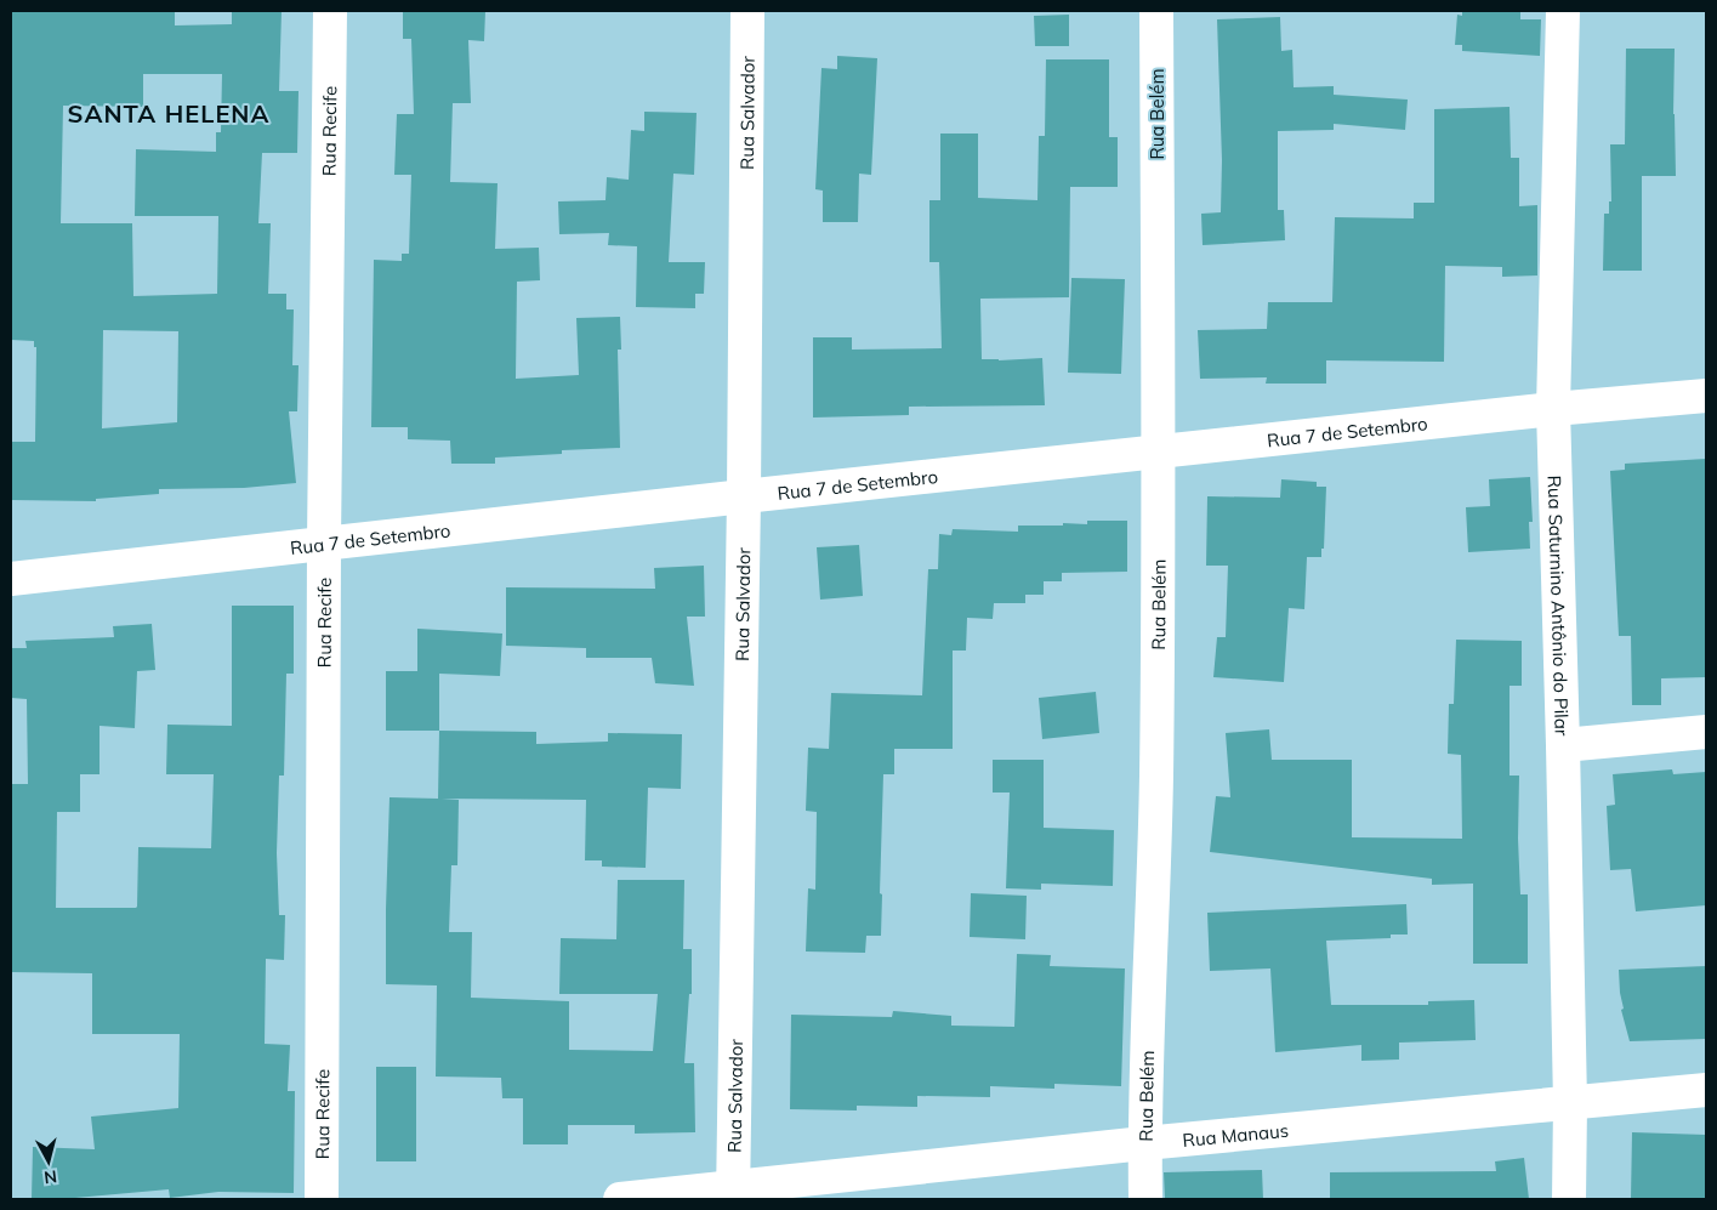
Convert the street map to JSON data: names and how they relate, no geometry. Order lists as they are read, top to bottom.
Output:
{
  "streets": {
    "street": [
      "Rua Salvador",
      "Rua Belém",
      "Rua Recife",
      "Rua 7 de Setembro",
      "Rua Saturnino Antônio do Pilar",
      "Rua Manaus"
    ]
  },
  "crossings": [
    ["Rua Salvador", "Rua 7 de Setembro"],
    ["Rua Salvador", "Rua Manaus"],
    ["Rua Belém", "Rua 7 de Setembro"],
    ["Rua Belém", "Rua Manaus"],
    ["Rua Recife", "Rua 7 de Setembro"],
    ["Rua 7 de Setembro", "Rua Saturnino Antônio do Pilar"],
    ["Rua Saturnino Antônio do Pilar", "Rua Manaus"]
  ],
  "districts": ["SANTA HELENA"],
  "north": "bottom"
}
